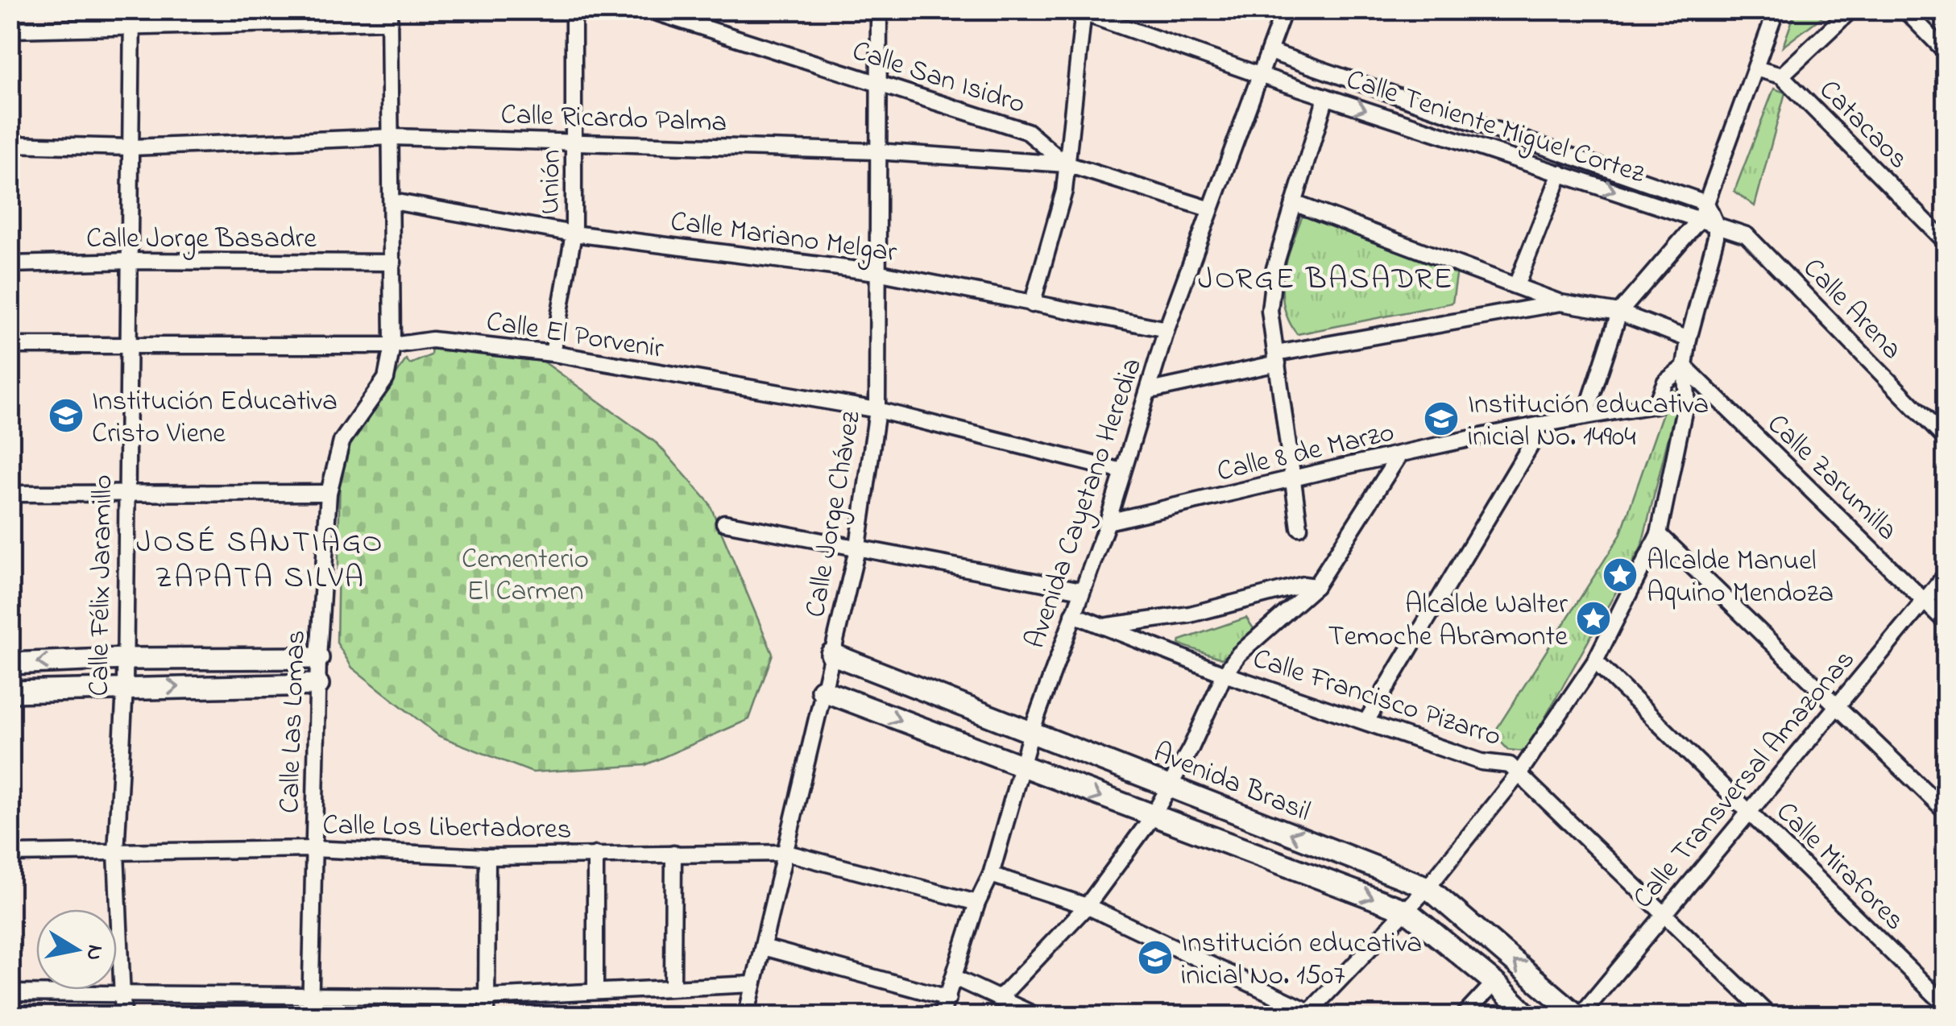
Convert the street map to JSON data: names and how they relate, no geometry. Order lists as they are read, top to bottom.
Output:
{
  "streets": {
    "street": [
      "Calle San Isidro",
      "Calle Ricardo Palma",
      "Catacaos",
      "Calle Teniente Miguel Cortez",
      "Unión",
      "Calle Mariano Melgar",
      "Calle Jorge Basadre",
      "Calle Arena",
      "Calle El Porvenir",
      "Calle 8 de Marzo",
      "Calle Zarumilla",
      "Avenida Cayetano Heredia",
      "Calle Jorge Chávez",
      "Calle Félix Jaramillo",
      "Calle Francisco Pizarro",
      "Calle Las Lomas",
      "Calle Transversal Amazonas",
      "Avenida Brasil",
      "Calle Los Libertadores",
      "Calle Mirafores"
    ]
  },
  "crossings": [
    ["Calle San Isidro", "Calle Ricardo Palma"],
    ["Calle San Isidro", "Calle Jorge Chávez"],
    ["Calle Ricardo Palma", "Unión"],
    ["Calle Ricardo Palma", "Avenida Cayetano Heredia"],
    ["Calle Ricardo Palma", "Calle Jorge Chávez"],
    ["Calle Ricardo Palma", "Calle Félix Jaramillo"],
    ["Calle Ricardo Palma", "Calle Las Lomas"],
    ["Calle Teniente Miguel Cortez", "Calle Arena"],
    ["Calle Teniente Miguel Cortez", "Avenida Cayetano Heredia"],
    ["Unión", "Calle Mariano Melgar"],
    ["Unión", "Calle El Porvenir"],
    ["Calle Mariano Melgar", "Avenida Cayetano Heredia"],
    ["Calle Mariano Melgar", "Calle Jorge Chávez"],
    ["Calle Mariano Melgar", "Calle Las Lomas"],
    ["Calle Jorge Basadre", "Calle Félix Jaramillo"],
    ["Calle Jorge Basadre", "Calle Las Lomas"],
    ["Calle El Porvenir", "Avenida Cayetano Heredia"],
    ["Calle El Porvenir", "Calle Jorge Chávez"],
    ["Calle El Porvenir", "Calle Félix Jaramillo"],
    ["Calle El Porvenir", "Calle Las Lomas"],
    ["Calle 8 de Marzo", "Calle Zarumilla"],
    ["Calle 8 de Marzo", "Avenida Cayetano Heredia"],
    ["Calle Zarumilla", "Calle Transversal Amazonas"],
    ["Avenida Cayetano Heredia", "Calle Francisco Pizarro"],
    ["Avenida Cayetano Heredia", "Avenida Brasil"],
    ["Avenida Cayetano Heredia", "Calle Los Libertadores"],
    ["Calle Jorge Chávez", "Avenida Brasil"],
    ["Calle Jorge Chávez", "Calle Los Libertadores"],
    ["Calle Félix Jaramillo", "Calle Los Libertadores"],
    ["Calle Francisco Pizarro", "Calle Transversal Amazonas"],
    ["Calle Las Lomas", "Calle Los Libertadores"],
    ["Calle Transversal Amazonas", "Avenida Brasil"],
    ["Calle Transversal Amazonas", "Calle Mirafores"]
  ],
  "districts": ["JORGE BASADRE", "JOSÉ SANTIAGO ZAPATA SILVA"],
  "parks": ["Cementerio El Carmen"],
  "places": {
    "school or university": ["Institución Educativa Cristo Viene", "Institución educativa inicial No. 14904", "Institución educativa inicial No. 1507"],
    "place": ["Alcalde Manuel Aquino Mendoza", "Alcalde Walter Temoche Abramonte"]
  },
  "north": "right"
}
